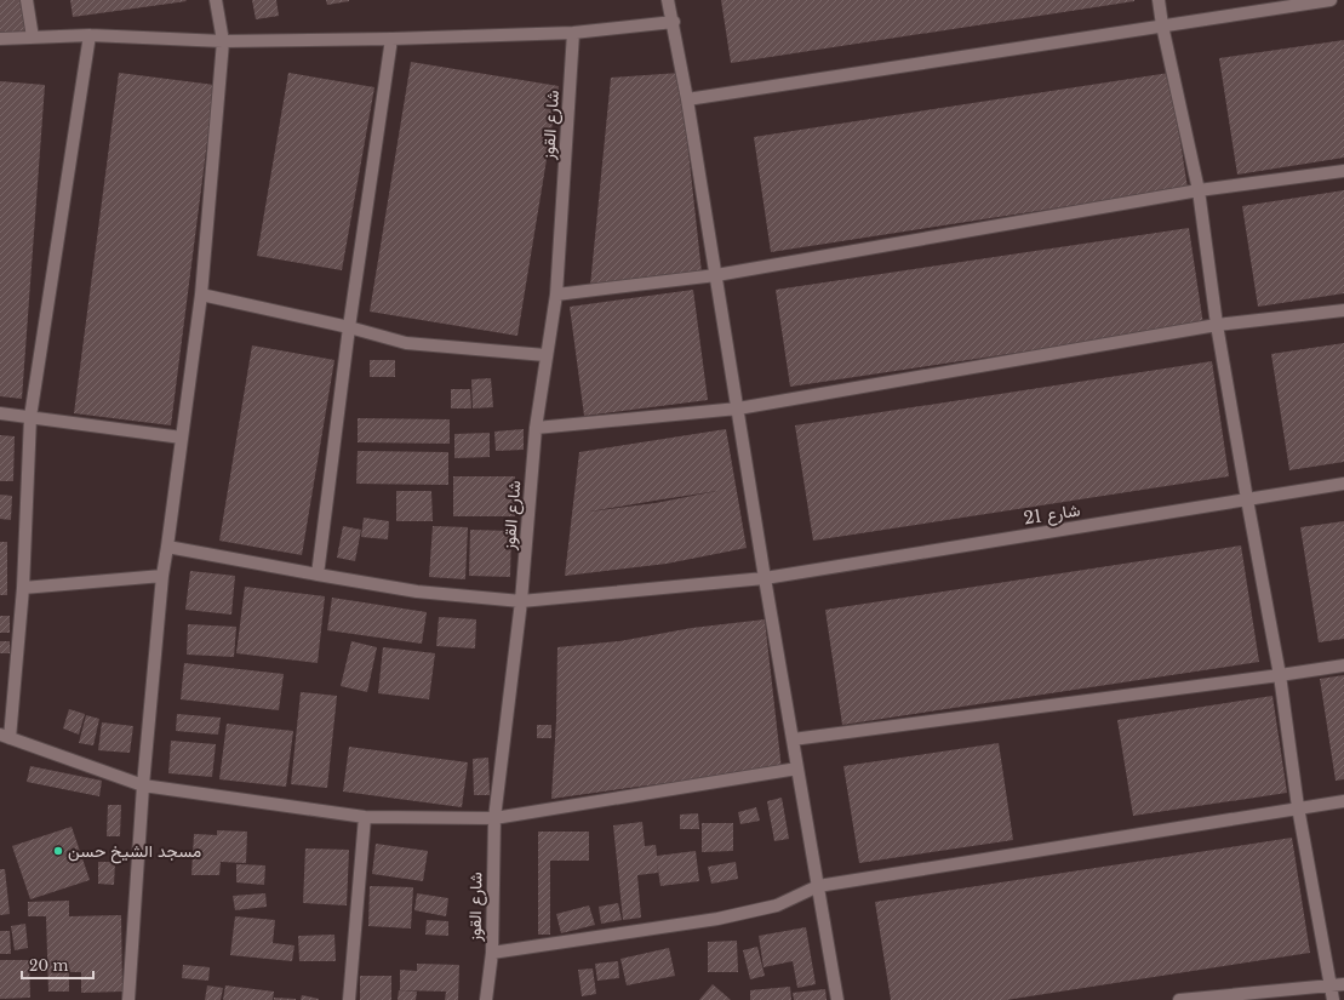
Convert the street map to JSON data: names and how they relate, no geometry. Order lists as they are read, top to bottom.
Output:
{
  "streets": {
    "street": ["شارع القوز", "شارع 21"]
  },
  "crossings": [
    ["شارع القوز", "شارع 21"]
  ],
  "places": ["مسجد الشيخ حسن"],
  "scale_bar": "20 m"
}
